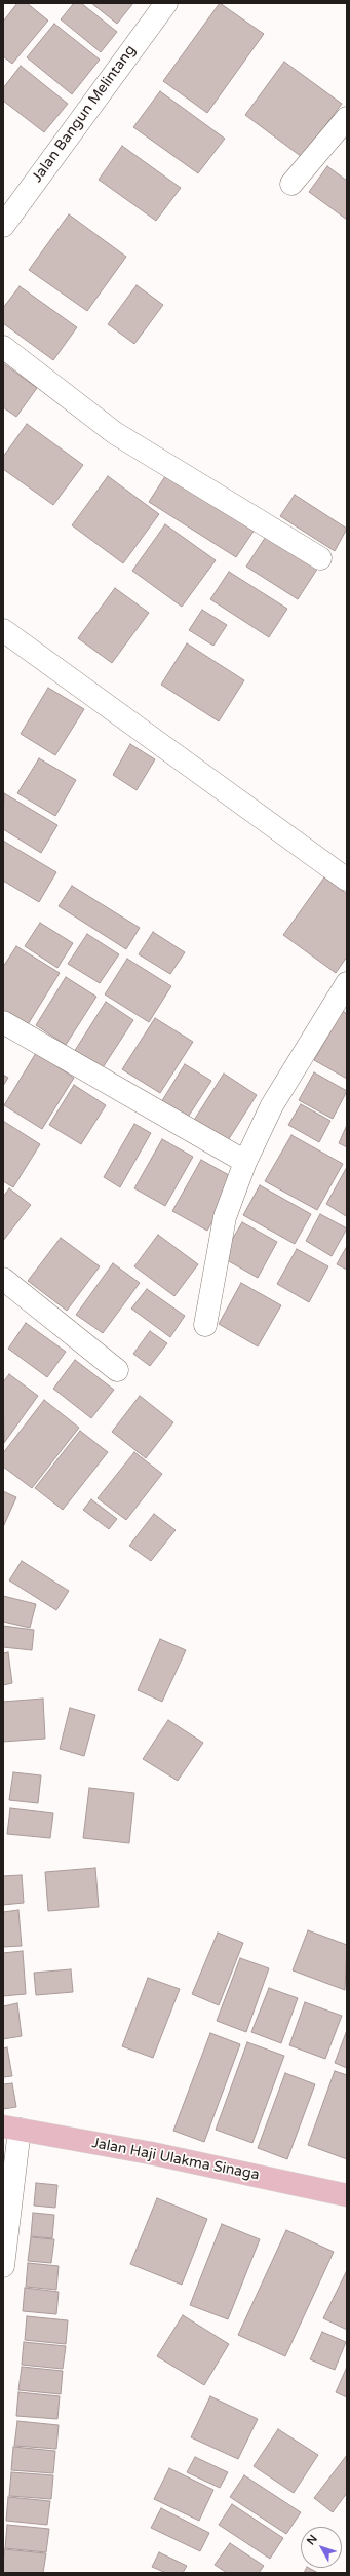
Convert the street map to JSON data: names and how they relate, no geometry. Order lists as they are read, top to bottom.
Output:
{
  "streets": {
    "main road": ["Jalan Haji Ulakma Sinaga"],
    "street": ["Jalan Bangun Melintang"]
  },
  "north": "top left"
}
